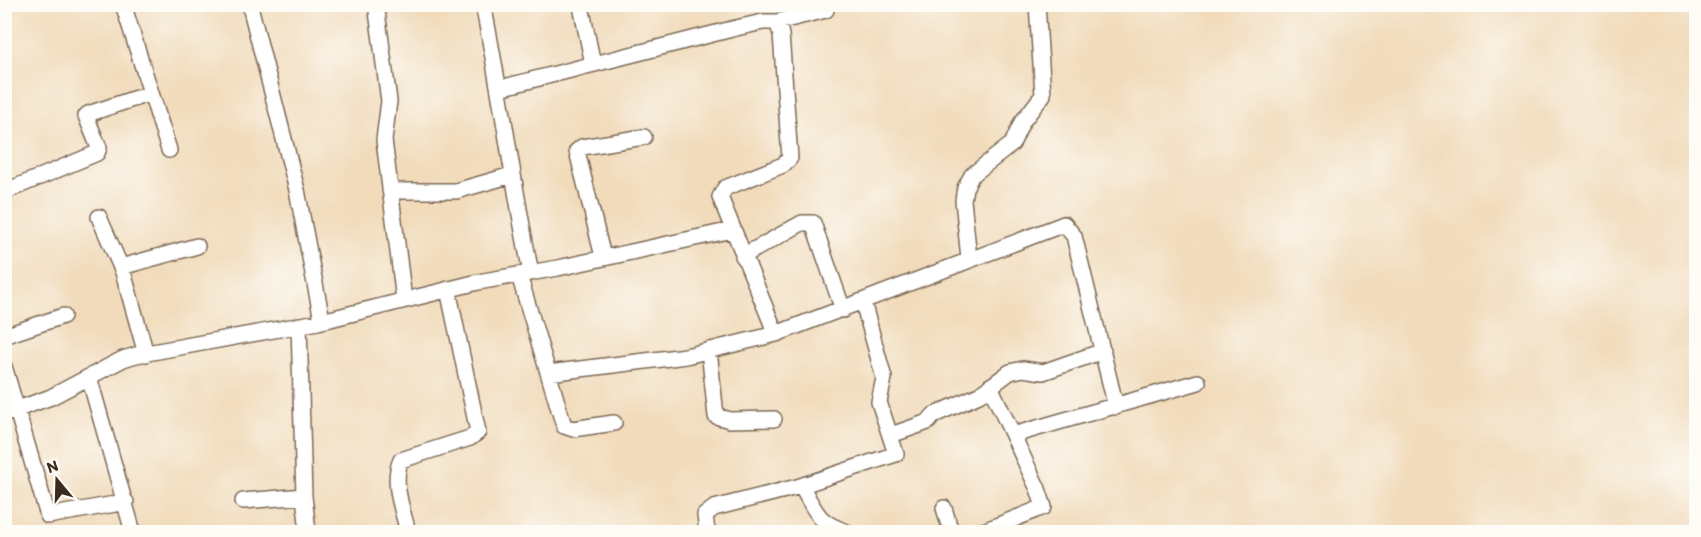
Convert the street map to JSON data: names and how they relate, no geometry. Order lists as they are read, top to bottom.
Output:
{
  "north": "top"
}
